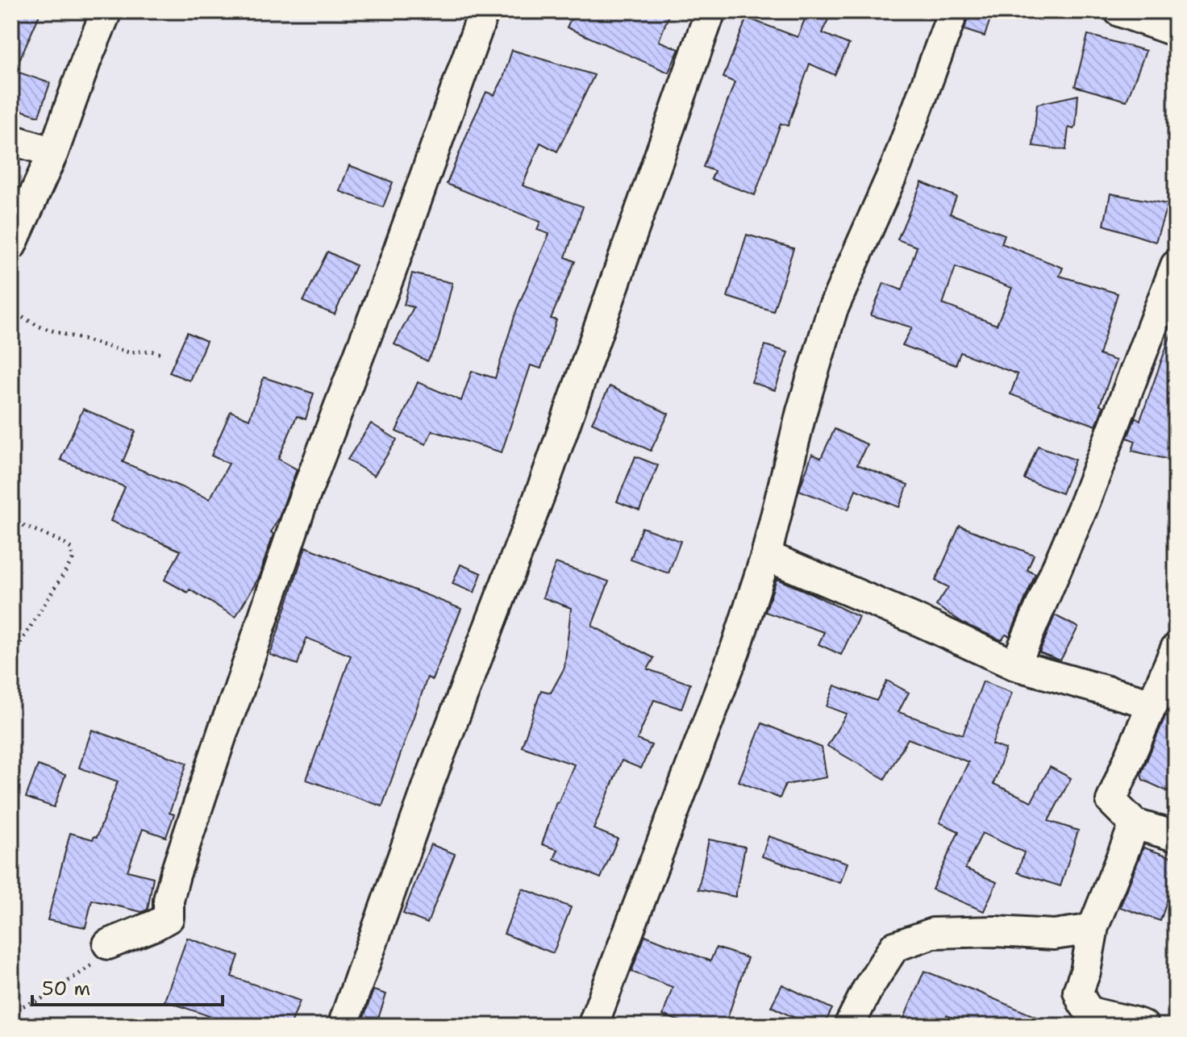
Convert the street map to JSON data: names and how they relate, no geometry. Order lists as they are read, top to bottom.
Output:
{
  "scale_bar": "50 m"
}
